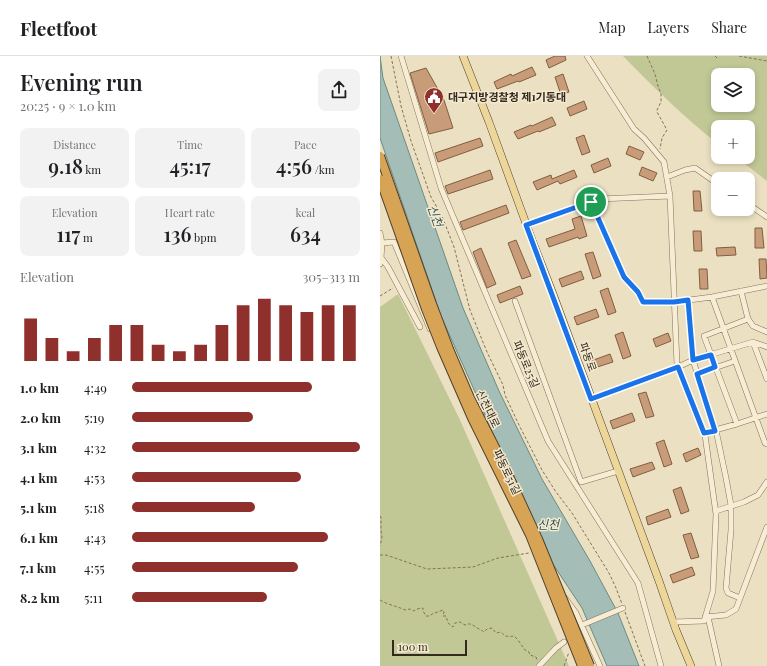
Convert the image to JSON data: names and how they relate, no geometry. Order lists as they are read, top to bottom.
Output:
{
  "streets": {
    "highway": ["신천대로"],
    "main road": ["파동로"],
    "street": ["파동로25길", "파동로51길"]
  },
  "water": ["신천"],
  "places": {
    "public building": ["대구지방경찰청 제1기동대"]
  },
  "scale_bar": "100 m",
  "page": {
    "header": "Fleetfoot",
    "nav": ["Map", "Layers", "Share"],
    "heading": ["Evening run", "20:25 · 9 × 1.0 km"],
    "map_buttons": ["+", "−"],
    "stats": [
      ["Distance", "9.18 km"],
      ["Time", "45:17"],
      ["Pace", "4:56 /km"],
      ["Elevation", "117 m"],
      ["Heart rate", "136 bpm"],
      ["kcal", "634"]
    ],
    "chart": ["Elevation", "305–313 m"],
    "list": [
      {
        "name": "1.0 km",
        "note": "4:49"
      },
      {
        "name": "2.0 km",
        "note": "5:19"
      },
      {
        "name": "3.1 km",
        "note": "4:32"
      },
      {
        "name": "4.1 km",
        "note": "4:53"
      },
      {
        "name": "5.1 km",
        "note": "5:18"
      },
      {
        "name": "6.1 km",
        "note": "4:43"
      },
      {
        "name": "7.1 km",
        "note": "4:55"
      },
      {
        "name": "8.2 km",
        "note": "5:11"
      }
    ],
    "scale": "100 m"
  }
}
